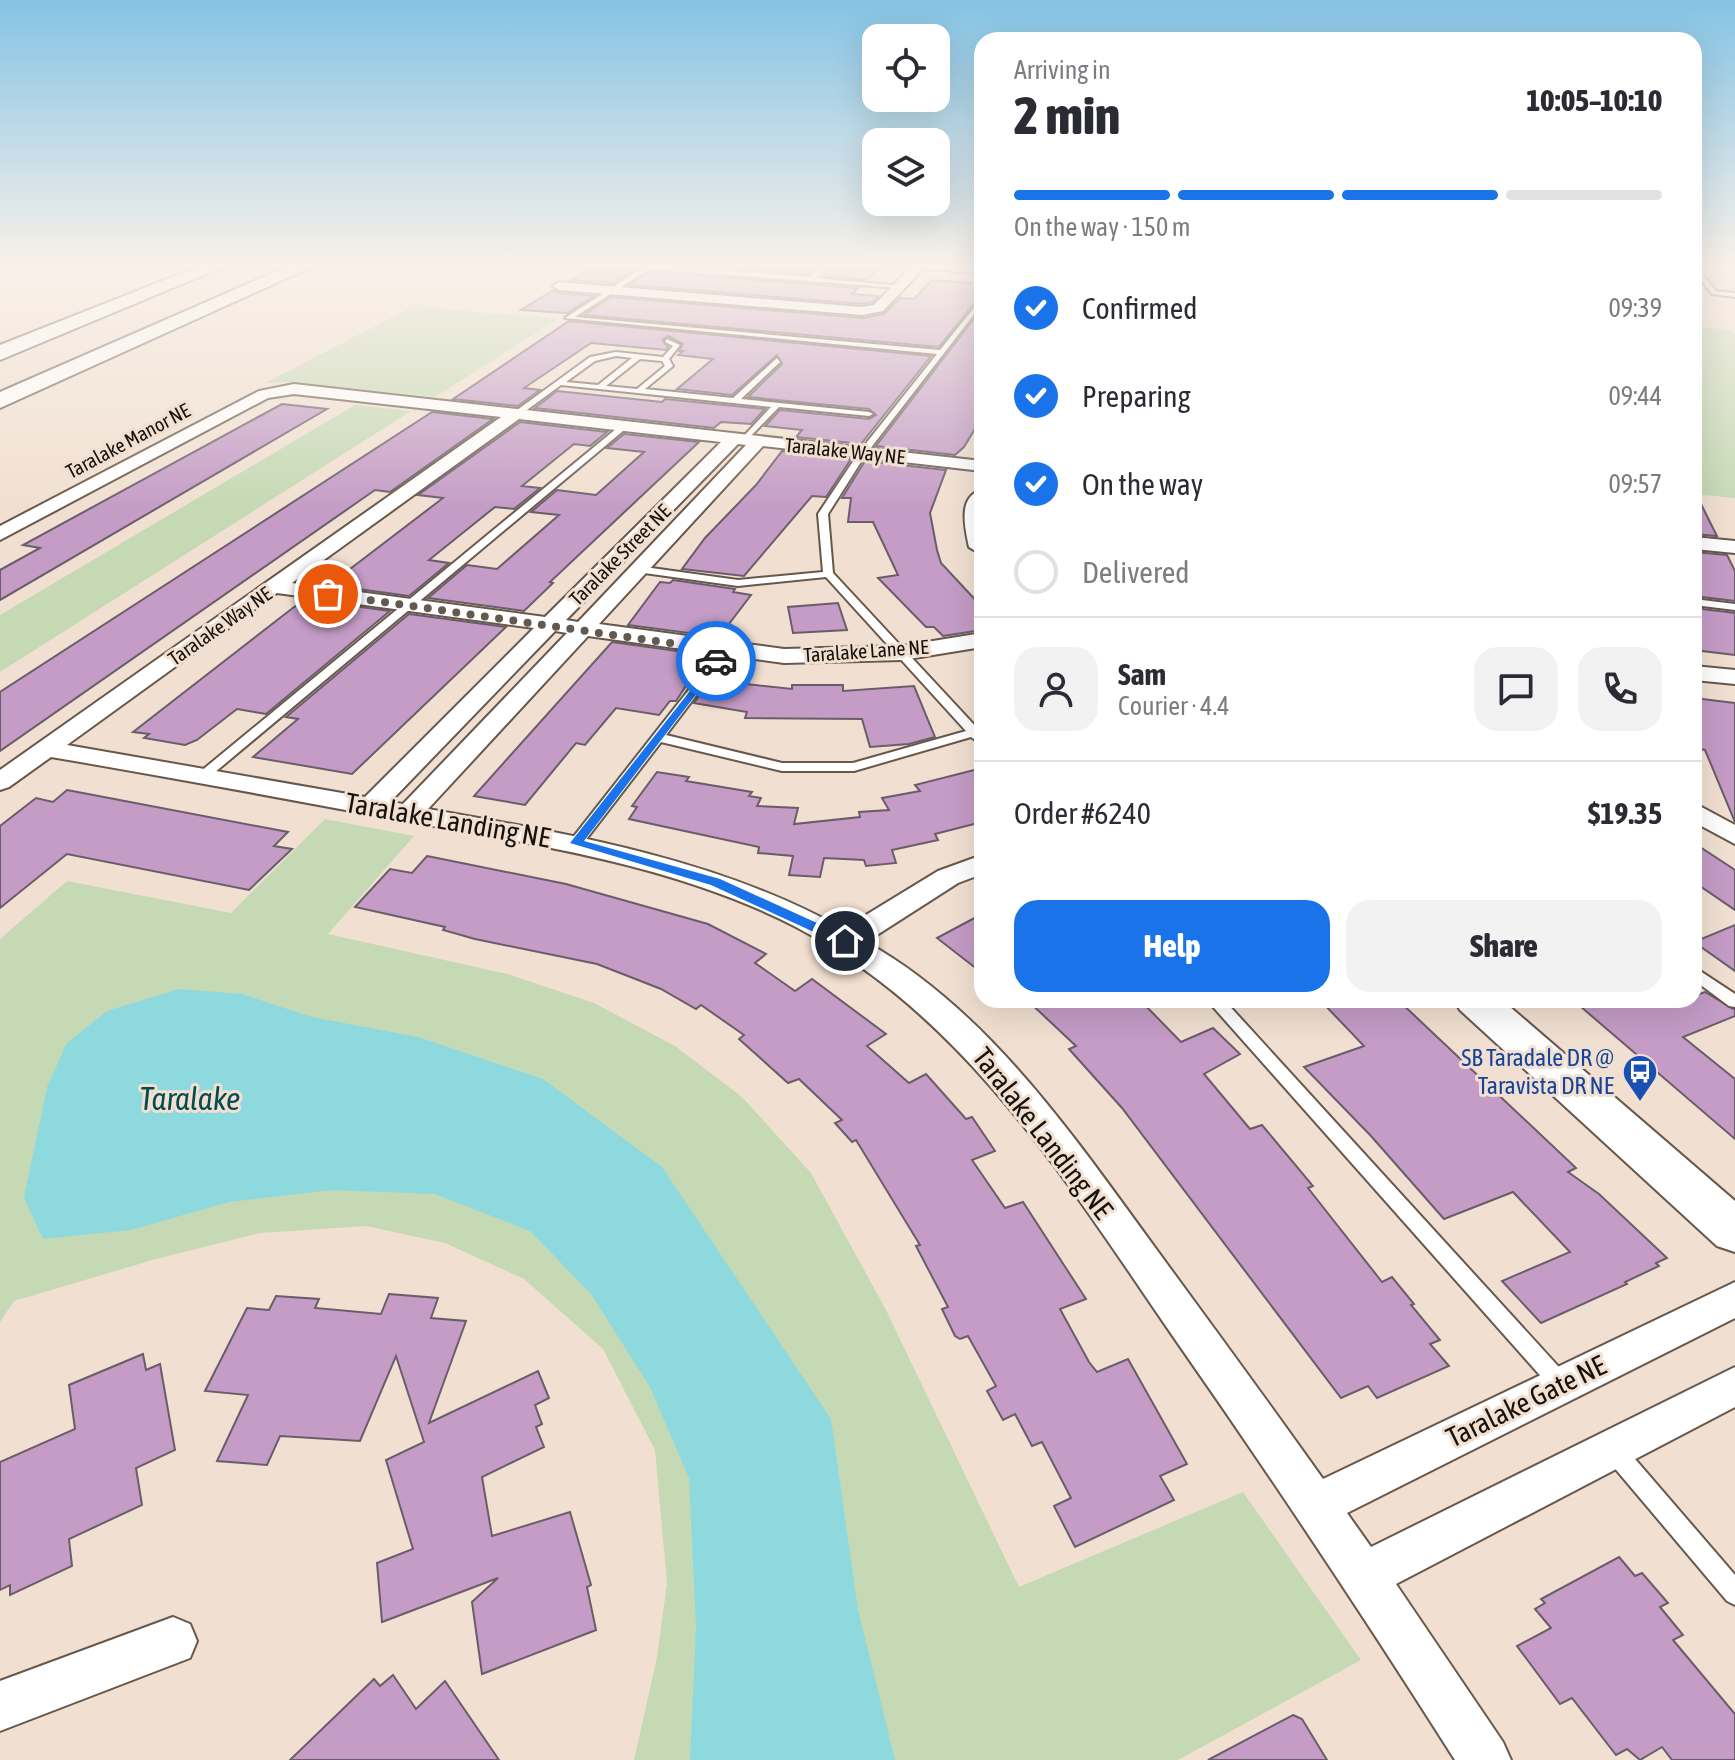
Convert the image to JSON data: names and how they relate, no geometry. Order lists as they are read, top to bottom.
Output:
{
  "streets": {
    "street": [
      "Taralake Manor NE",
      "Taralake Way NE",
      "Taralake Street NE",
      "Taralake Lane NE",
      "Taralake Landing NE",
      "Taralake Gate NE"
    ]
  },
  "crossings": [
    ["Taralake Manor NE", "Taralake Way NE"],
    ["Taralake Way NE", "Taralake Street NE"],
    ["Taralake Way NE", "Taralake Lane NE"],
    ["Taralake Way NE", "Taralake Landing NE"],
    ["Taralake Street NE", "Taralake Lane NE"],
    ["Taralake Street NE", "Taralake Landing NE"],
    ["Taralake Landing NE", "Taralake Gate NE"]
  ],
  "water": ["Taralake"],
  "places": {
    "bus stop": ["SB Taradale DR @ Taravista DR NE"]
  },
  "page": {
    "heading": ["2 min", "Arriving in", "10:05–10:10"],
    "panel": [
      "Sam",
      "Courier · 4.4",
      "Order #6240",
      "$19.35"
    ],
    "bar": "On the way · 150 m",
    "list": [
      ["Confirmed", "09:39"],
      ["Preparing", "09:44"],
      ["On the way", "09:57"],
      "Delivered"
    ],
    "buttons": ["Help", "Share"]
  }
}
